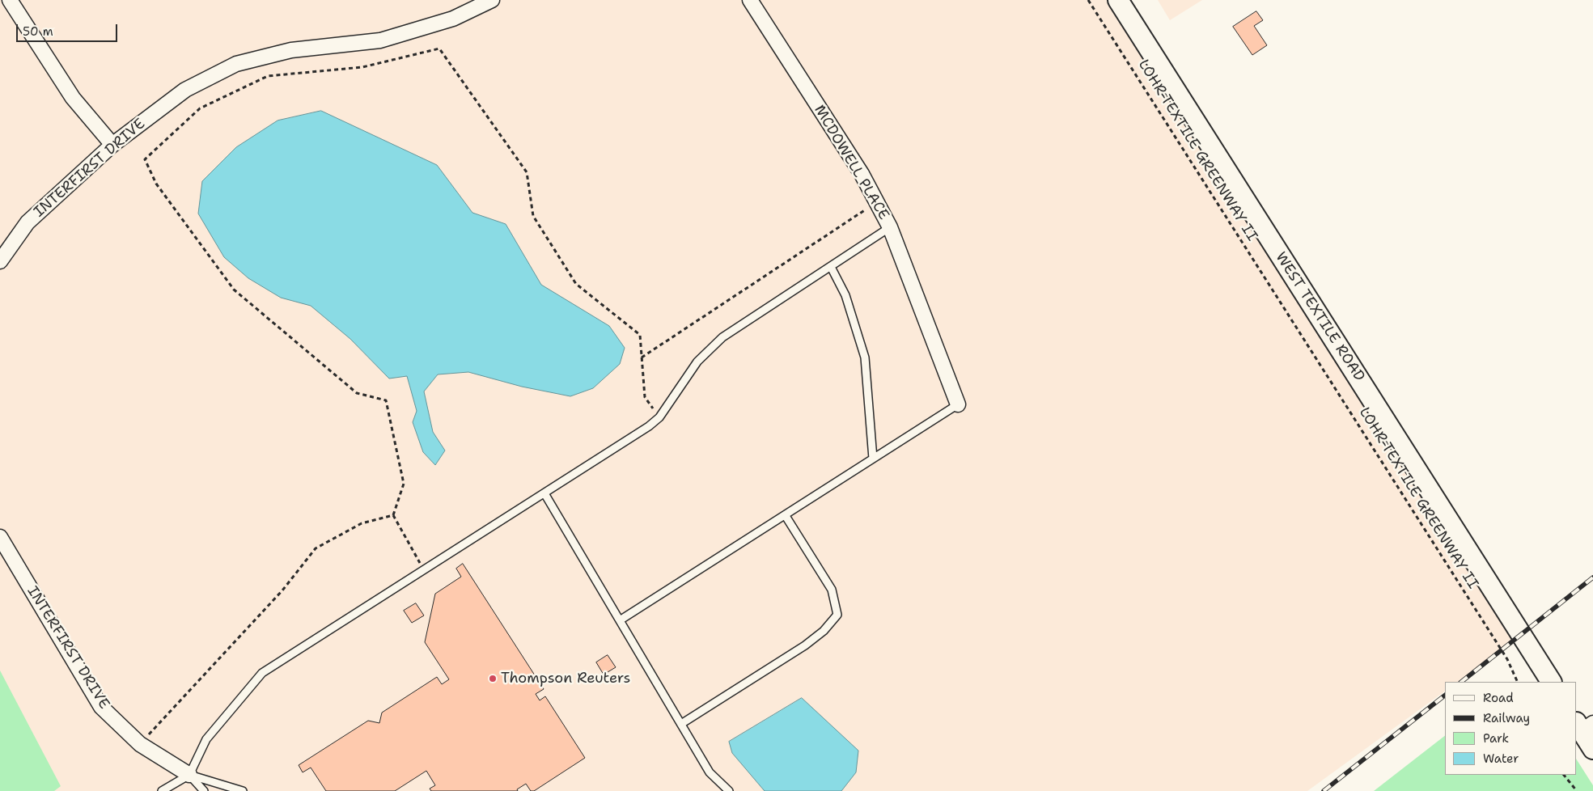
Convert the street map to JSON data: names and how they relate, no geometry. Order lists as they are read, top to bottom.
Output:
{
  "streets": {
    "main road": ["WEST TEXTILE ROAD"],
    "street": ["MCDOWELL PLACE", "INTERFIRST DRIVE"],
    "path": ["LOHR-TEXTILE GREENWAY II"]
  },
  "places": ["Thompson Reuters"],
  "legend": [
    "Road",
    "Railway",
    "Park",
    "Water"
  ],
  "scale_bar": "50 m"
}
